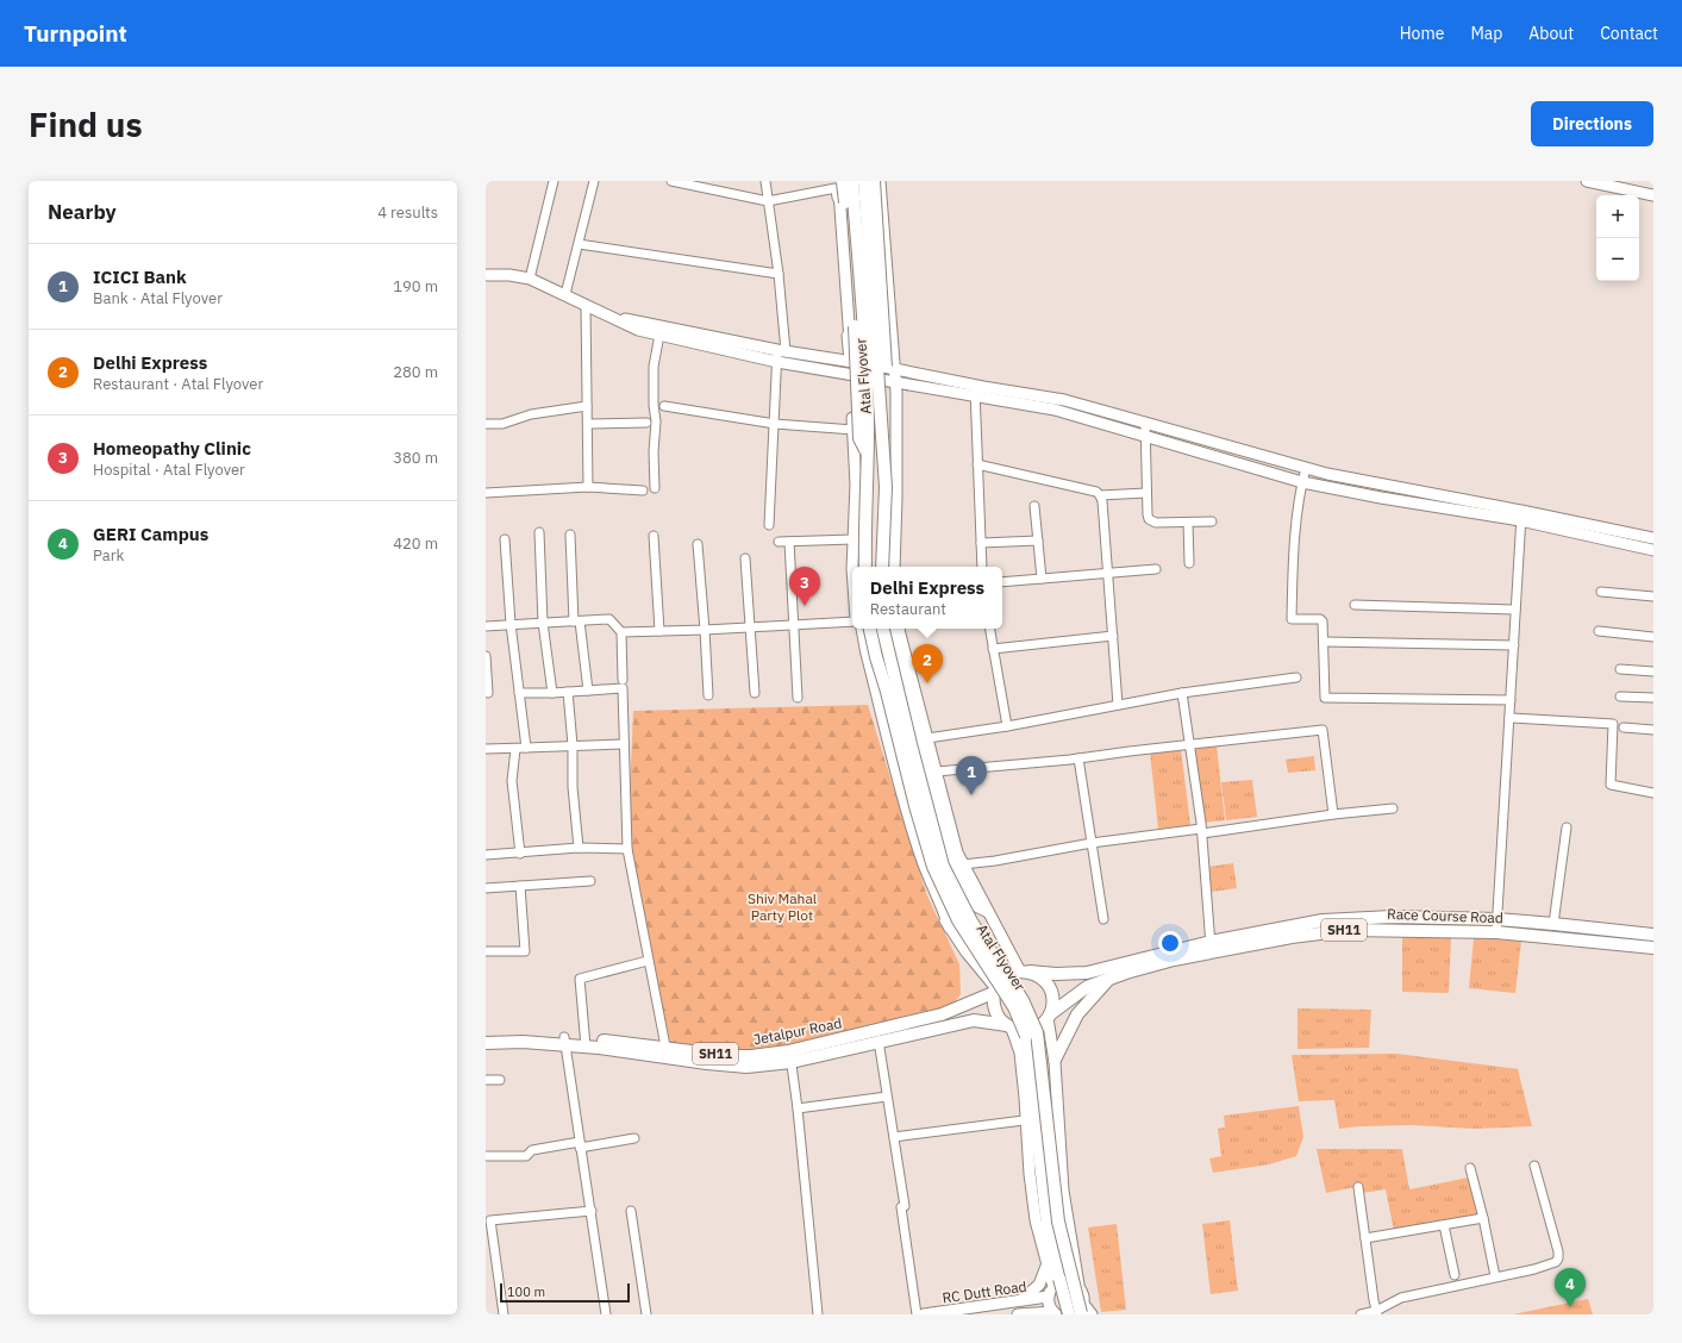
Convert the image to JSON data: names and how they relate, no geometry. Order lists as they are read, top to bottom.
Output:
{
  "streets": {
    "main road": [
      "Atal Flyover",
      "Race Course Road",
      "SH11",
      "Jetalpur Road"
    ],
    "street": ["RC Dutt Road"]
  },
  "crossings": [
    ["Race Course Road", "SH11"],
    ["SH11", "Jetalpur Road"]
  ],
  "parks": ["Shiv Mahal Party Plot"],
  "scale_bar": "100 m",
  "page": {
    "header": "Turnpoint",
    "nav": [
      "Home",
      "Map",
      "About",
      "Contact"
    ],
    "buttons": "Directions",
    "title": "Find us",
    "heading": ["Nearby", "4 results"],
    "map_buttons": ["+", "−"],
    "list": [
      {
        "mark": "1",
        "name": "ICICI Bank",
        "note": "Bank · Atal Flyover",
        "value": "190 m"
      },
      {
        "mark": "2",
        "name": "Delhi Express",
        "note": "Restaurant · Atal Flyover",
        "value": "280 m"
      },
      {
        "mark": "3",
        "name": "Homeopathy Clinic",
        "note": "Hospital · Atal Flyover",
        "value": "380 m"
      },
      {
        "mark": "4",
        "name": "GERI Campus",
        "note": "Park",
        "value": "420 m"
      }
    ],
    "popup": ["Delhi Express", "Restaurant"],
    "pins": [
      "3",
      "2",
      "1",
      "4"
    ],
    "scale": "100 m"
  }
}
